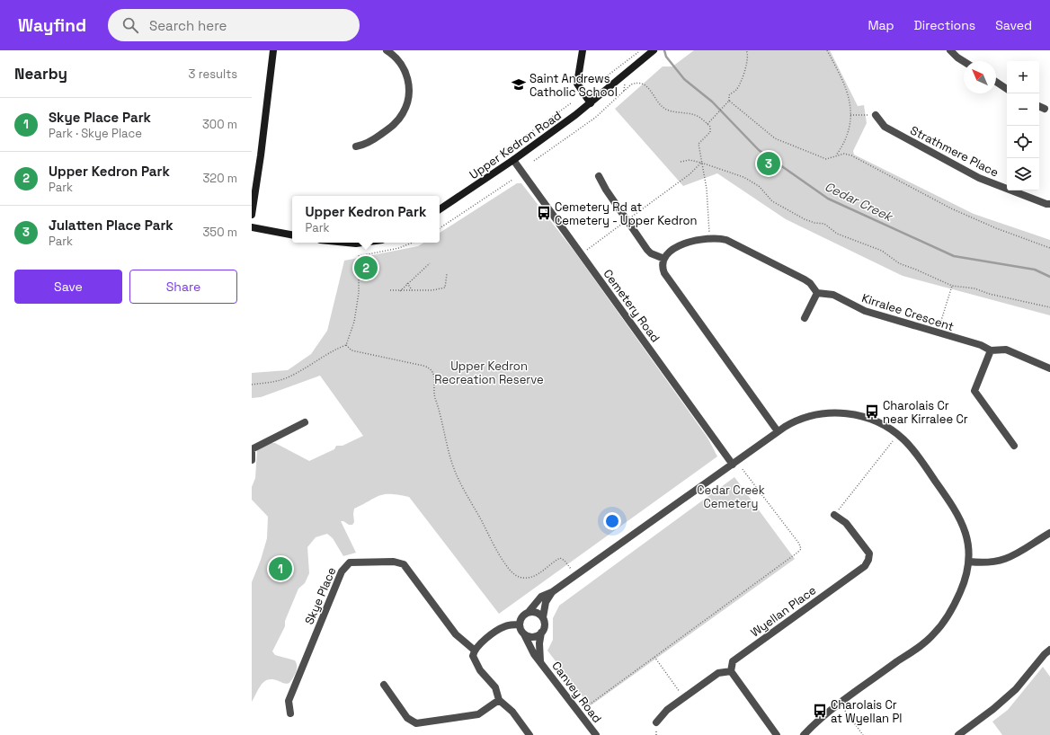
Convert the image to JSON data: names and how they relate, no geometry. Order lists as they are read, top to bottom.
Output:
{
  "streets": {
    "main road": ["Upper Kedron Road"],
    "street": [
      "Strathmere Place",
      "Cemetery Road",
      "Kirralee Crescent",
      "Skye Place",
      "Wyellan Place",
      "Canvey Road"
    ]
  },
  "crossings": [
    ["Upper Kedron Road", "Cemetery Road"]
  ],
  "water": ["Cedar Creek"],
  "parks": ["Upper Kedron Recreation Reserve", "Cedar Creek Cemetery"],
  "places": {
    "school or university": ["Saint Andrews Catholic School"],
    "bus stop": ["Cemetery Rd at Cemetery - Upper Kedron", "Charolais Cr near Kirralee Cr", "Charolais Cr at Wyellan Pl"]
  },
  "north": "top left",
  "page": {
    "header": "Wayfind",
    "search": "Search here",
    "nav": ["Map", "Directions", "Saved"],
    "heading": ["Nearby", "3 results"],
    "map_buttons": ["+", "−"],
    "list": [
      {
        "mark": "1",
        "name": "Skye Place Park",
        "note": "Park · Skye Place",
        "value": "300 m"
      },
      {
        "mark": "2",
        "name": "Upper Kedron Park",
        "note": "Park",
        "value": "320 m"
      },
      {
        "mark": "3",
        "name": "Julatten Place Park",
        "note": "Park",
        "value": "350 m"
      }
    ],
    "pins": ["3", "2", "1"],
    "popup": ["Upper Kedron Park", "Park"],
    "buttons": ["Save", "Share"]
  }
}
